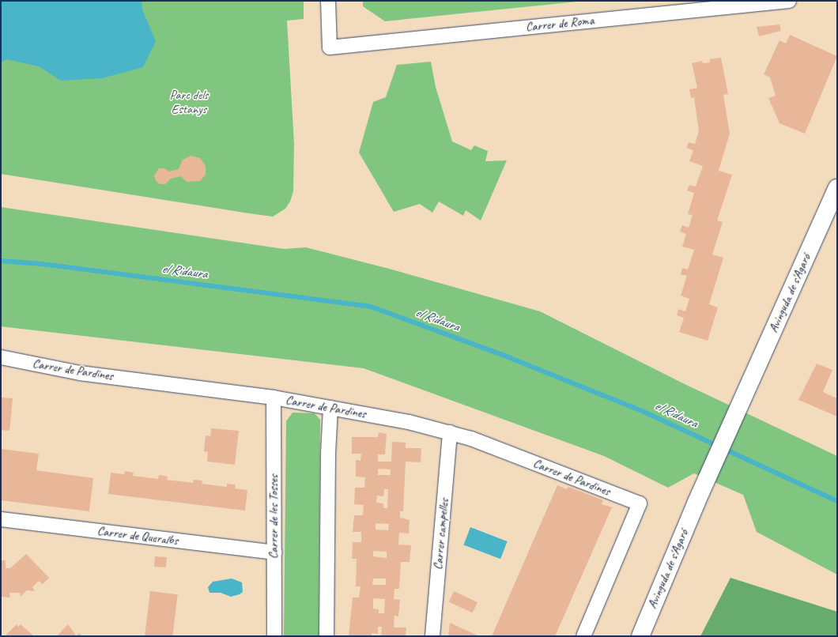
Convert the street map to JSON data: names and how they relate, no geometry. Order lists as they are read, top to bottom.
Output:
{
  "streets": {
    "main road": ["Avinguda de s'Agaró"],
    "street": [
      "Carrer de Roma",
      "Carrer de Pardines",
      "Carrer de les Tosses",
      "Carrer campelles",
      "Carrer de Queralbs"
    ]
  },
  "crossings": [
    ["Carrer de Pardines", "Carrer de les Tosses"],
    ["Carrer de Pardines", "Carrer campelles"],
    ["Carrer de les Tosses", "Carrer de Queralbs"]
  ],
  "water": ["el Ridaura"],
  "parks": ["Parc dels Estanys"]
}
